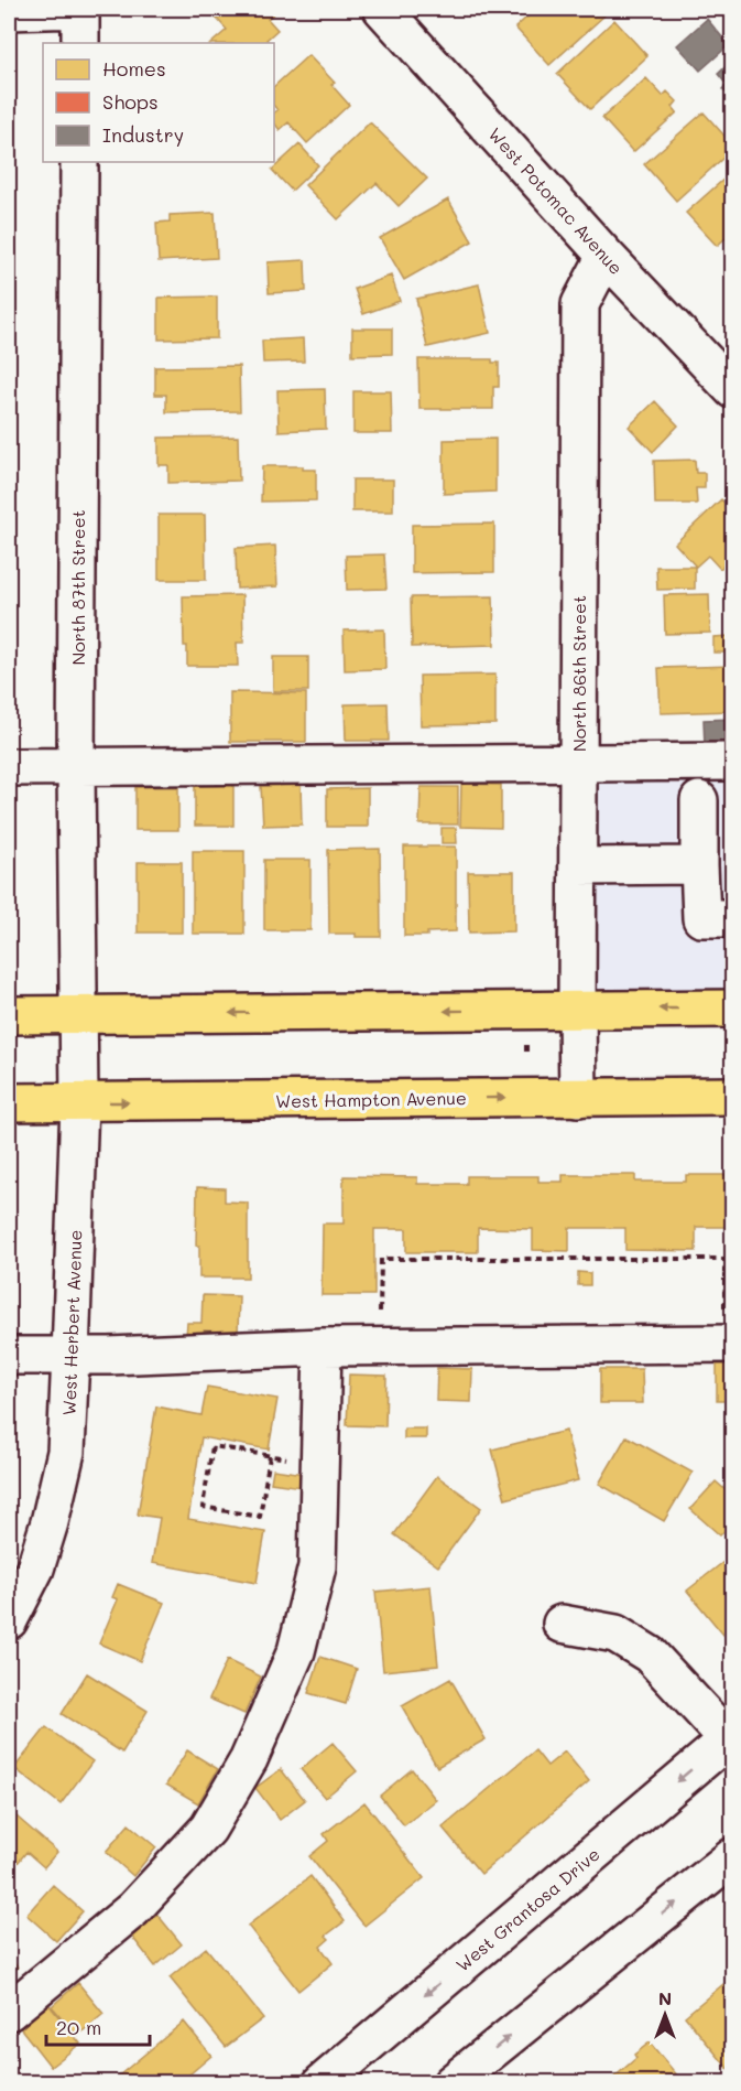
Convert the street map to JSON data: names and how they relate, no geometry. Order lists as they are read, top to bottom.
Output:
{
  "streets": {
    "main road": ["West Hampton Avenue"],
    "street": [
      "West Potomac Avenue",
      "North 87th Street",
      "North 86th Street",
      "West Herbert Avenue",
      "West Grantosa Drive"
    ]
  },
  "crossings": [
    ["West Potomac Avenue", "North 86th Street"],
    ["North 87th Street", "West Herbert Avenue"],
    ["North 86th Street", "West Hampton Avenue"],
    ["West Hampton Avenue", "West Herbert Avenue"]
  ],
  "legend": ["Homes", "Shops", "Industry"],
  "scale_bar": "20 m",
  "north": "top"
}
